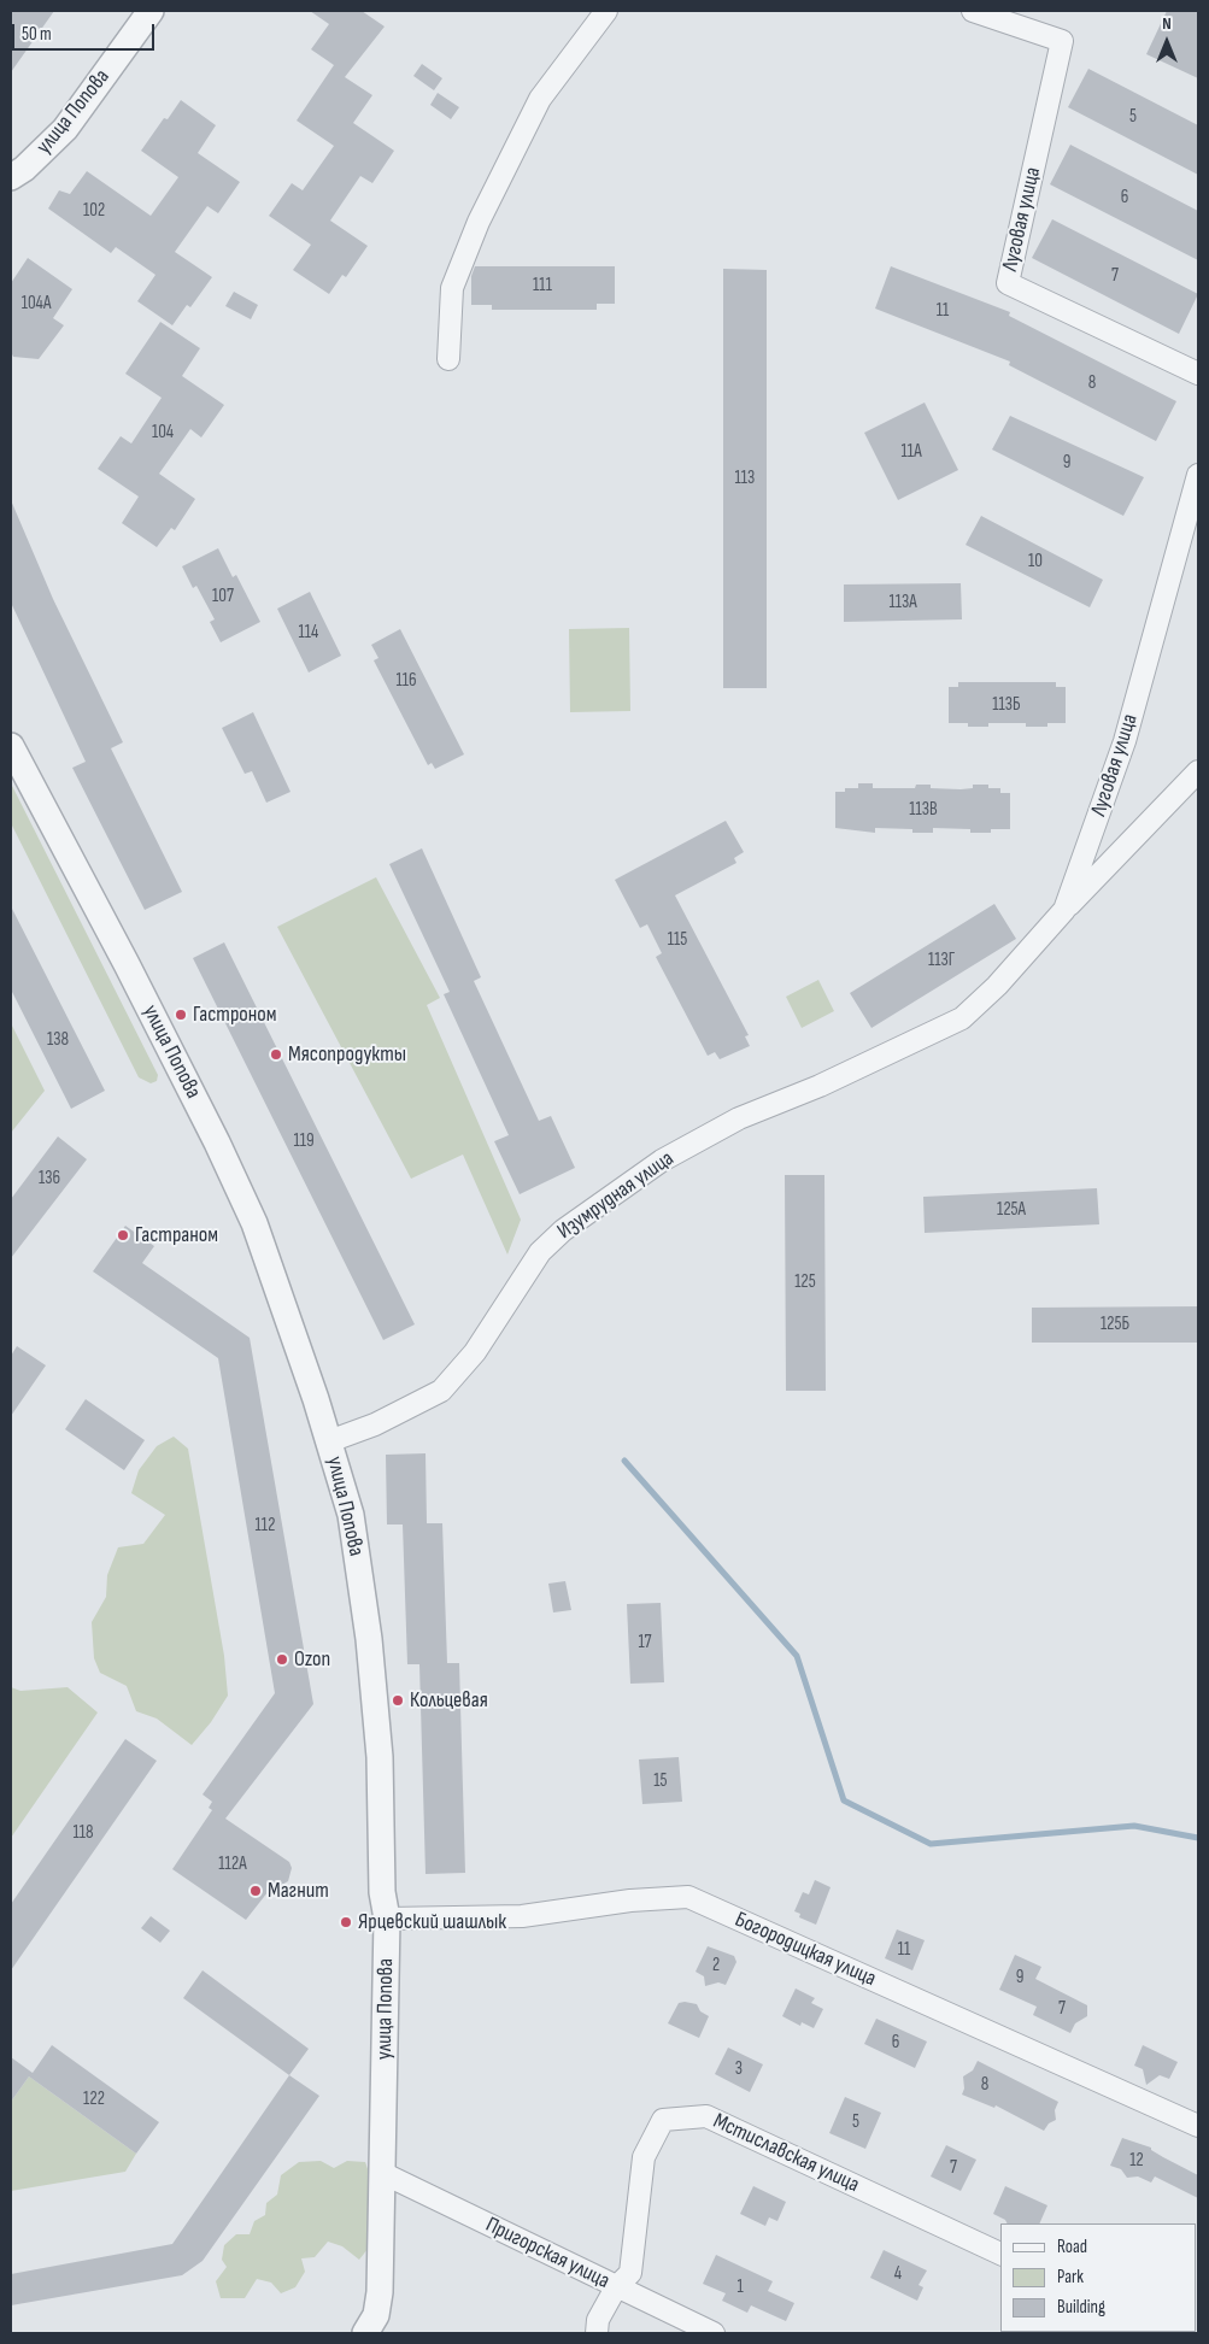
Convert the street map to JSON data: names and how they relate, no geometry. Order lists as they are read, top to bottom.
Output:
{
  "streets": {
    "street": [
      "улица Попова",
      "Луговая улица",
      "Изумрудная улица",
      "Богородицкая улица",
      "Мстиславская улица",
      "Пригорская улица"
    ]
  },
  "crossings": [
    ["улица Попова", "Изумрудная улица"],
    ["улица Попова", "Богородицкая улица"],
    ["улица Попова", "Пригорская улица"],
    ["Луговая улица", "Изумрудная улица"],
    ["Мстиславская улица", "Пригорская улица"]
  ],
  "places": [
    "Гастроном",
    "Мясопродукты",
    "Гастраном",
    "Ozon",
    "Кольцевая",
    "Магнит",
    "Ярцевский шашлык"
  ],
  "house_numbers": [
    "5",
    "6",
    "102",
    "7",
    "111",
    "104А",
    "11",
    "8",
    "104",
    "11А",
    "9",
    "113",
    "10",
    "107",
    "113А",
    "114",
    "116",
    "113Б",
    "113В",
    "115",
    "113Г",
    "138",
    "119",
    "136",
    "125А",
    "125",
    "125Б",
    "112",
    "17",
    "15",
    "118",
    "112А",
    "11",
    "2",
    "9",
    "7",
    "6",
    "3",
    "8",
    "122",
    "5",
    "12",
    "7",
    "4",
    "1"
  ],
  "legend": ["Road", "Park", "Building"],
  "scale_bar": "50 m",
  "north": "top"
}
